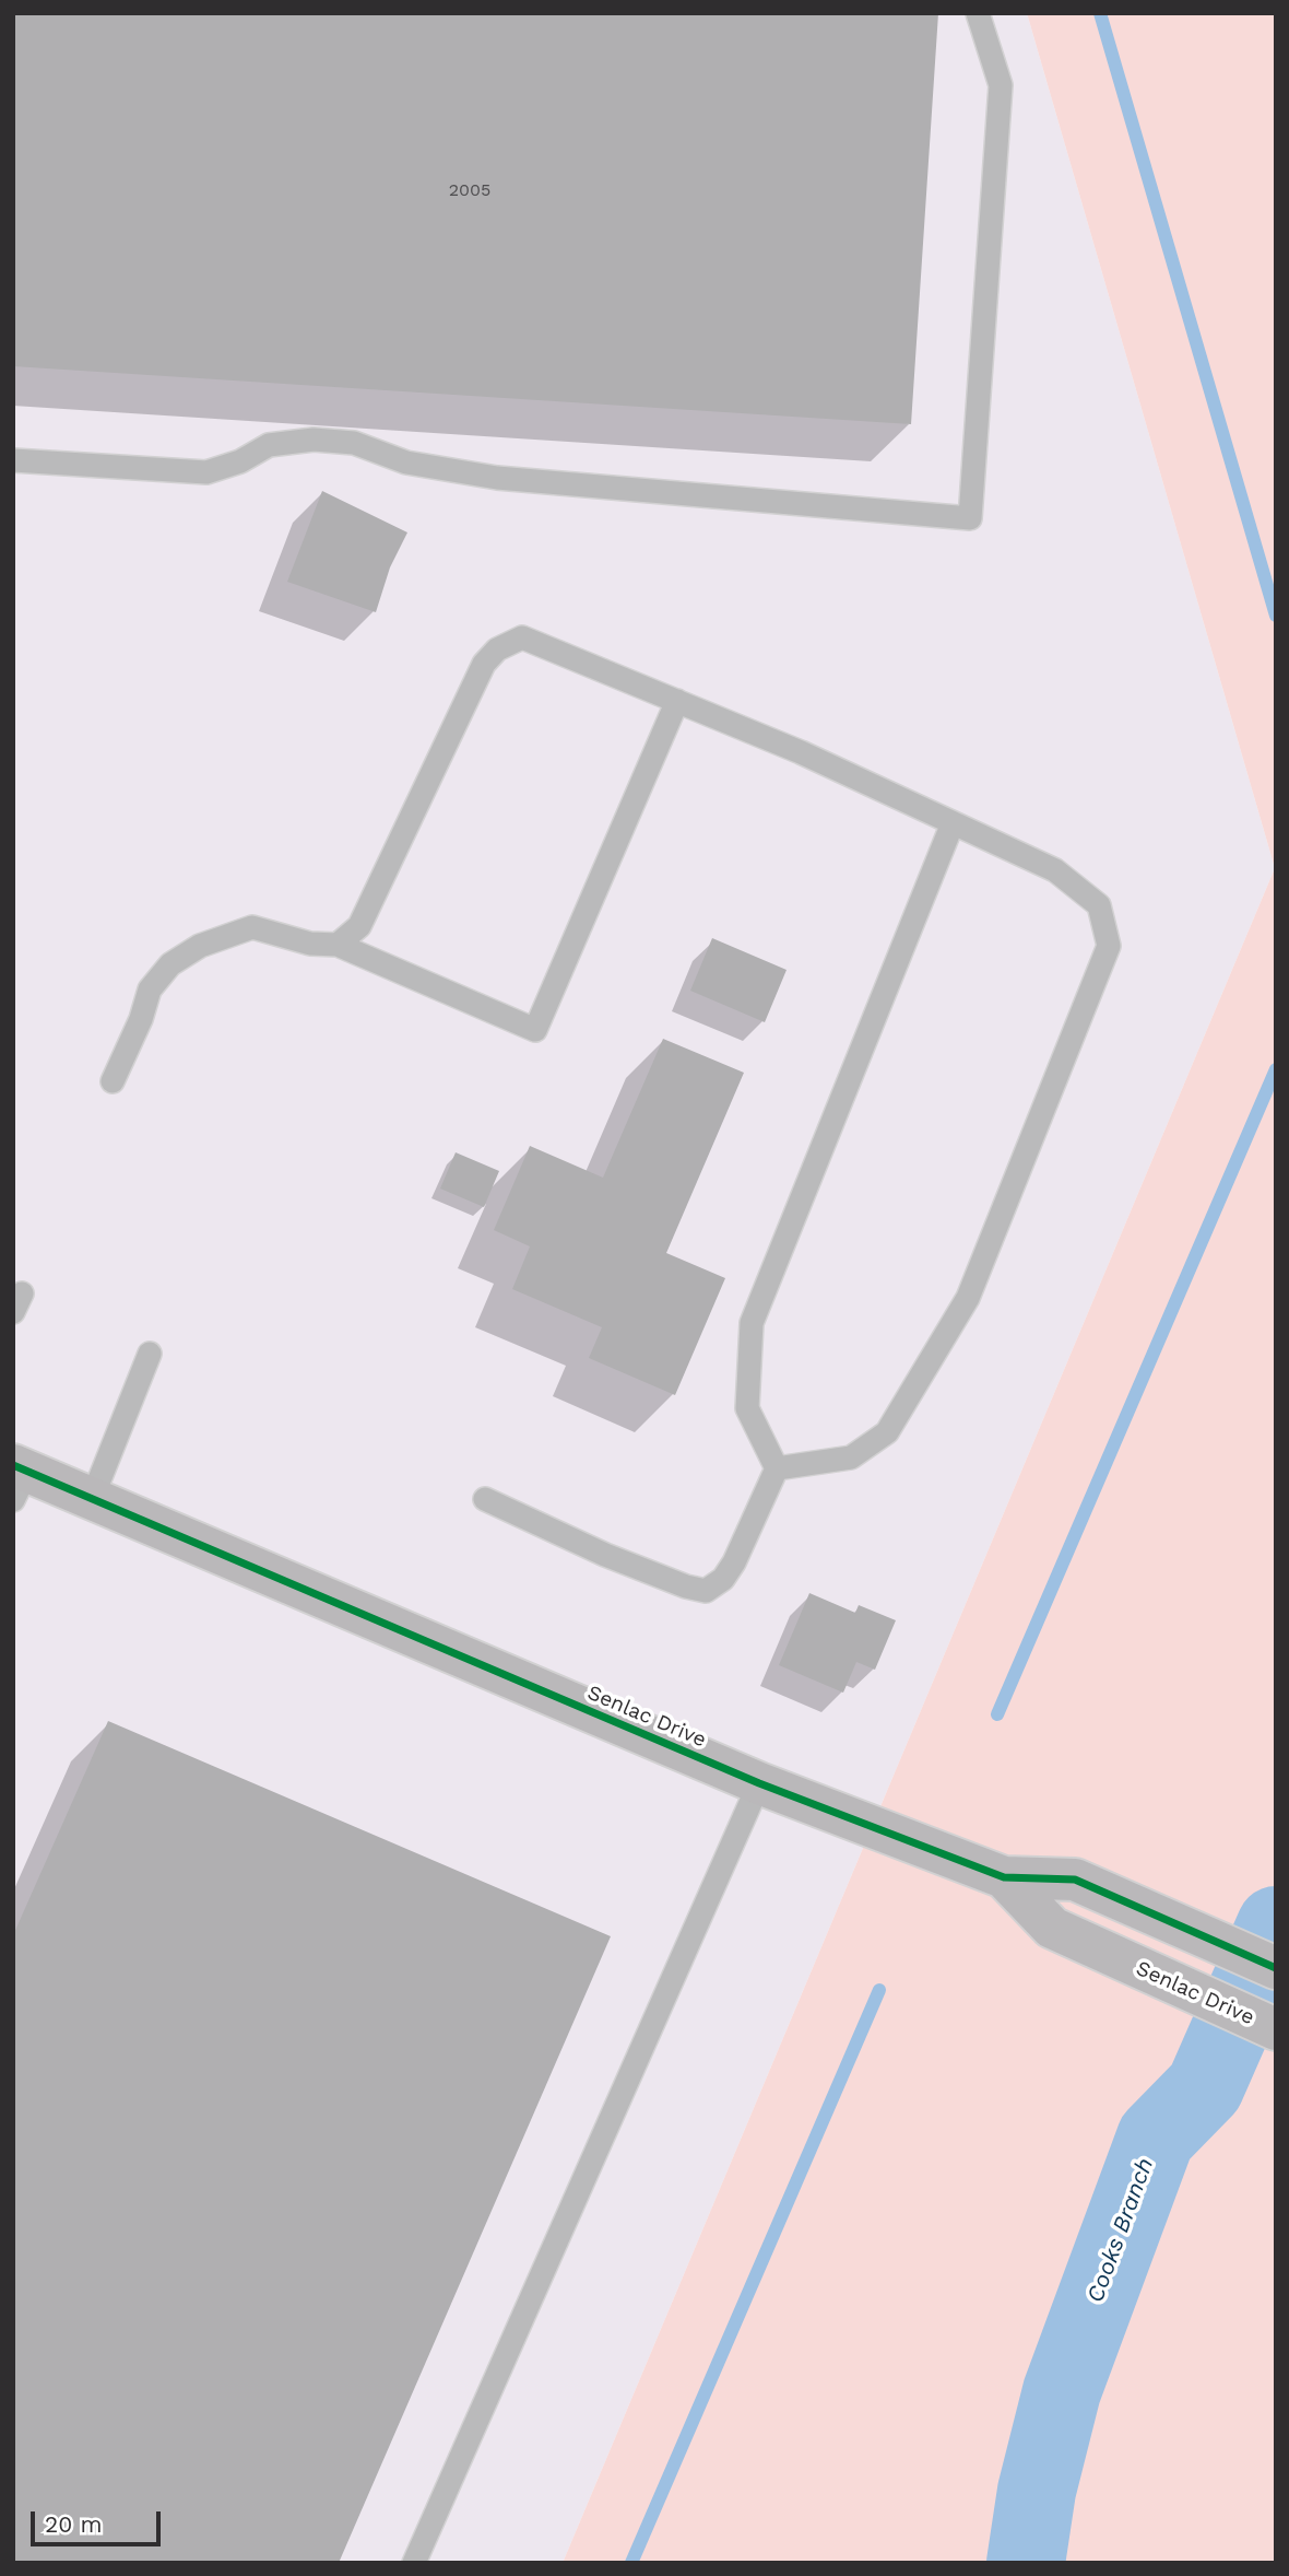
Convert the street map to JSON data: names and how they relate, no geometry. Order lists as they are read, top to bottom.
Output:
{
  "streets": {
    "street": ["Senlac Drive"]
  },
  "water": ["Cooks Branch"],
  "house_numbers": ["2005"],
  "scale_bar": "20 m"
}
